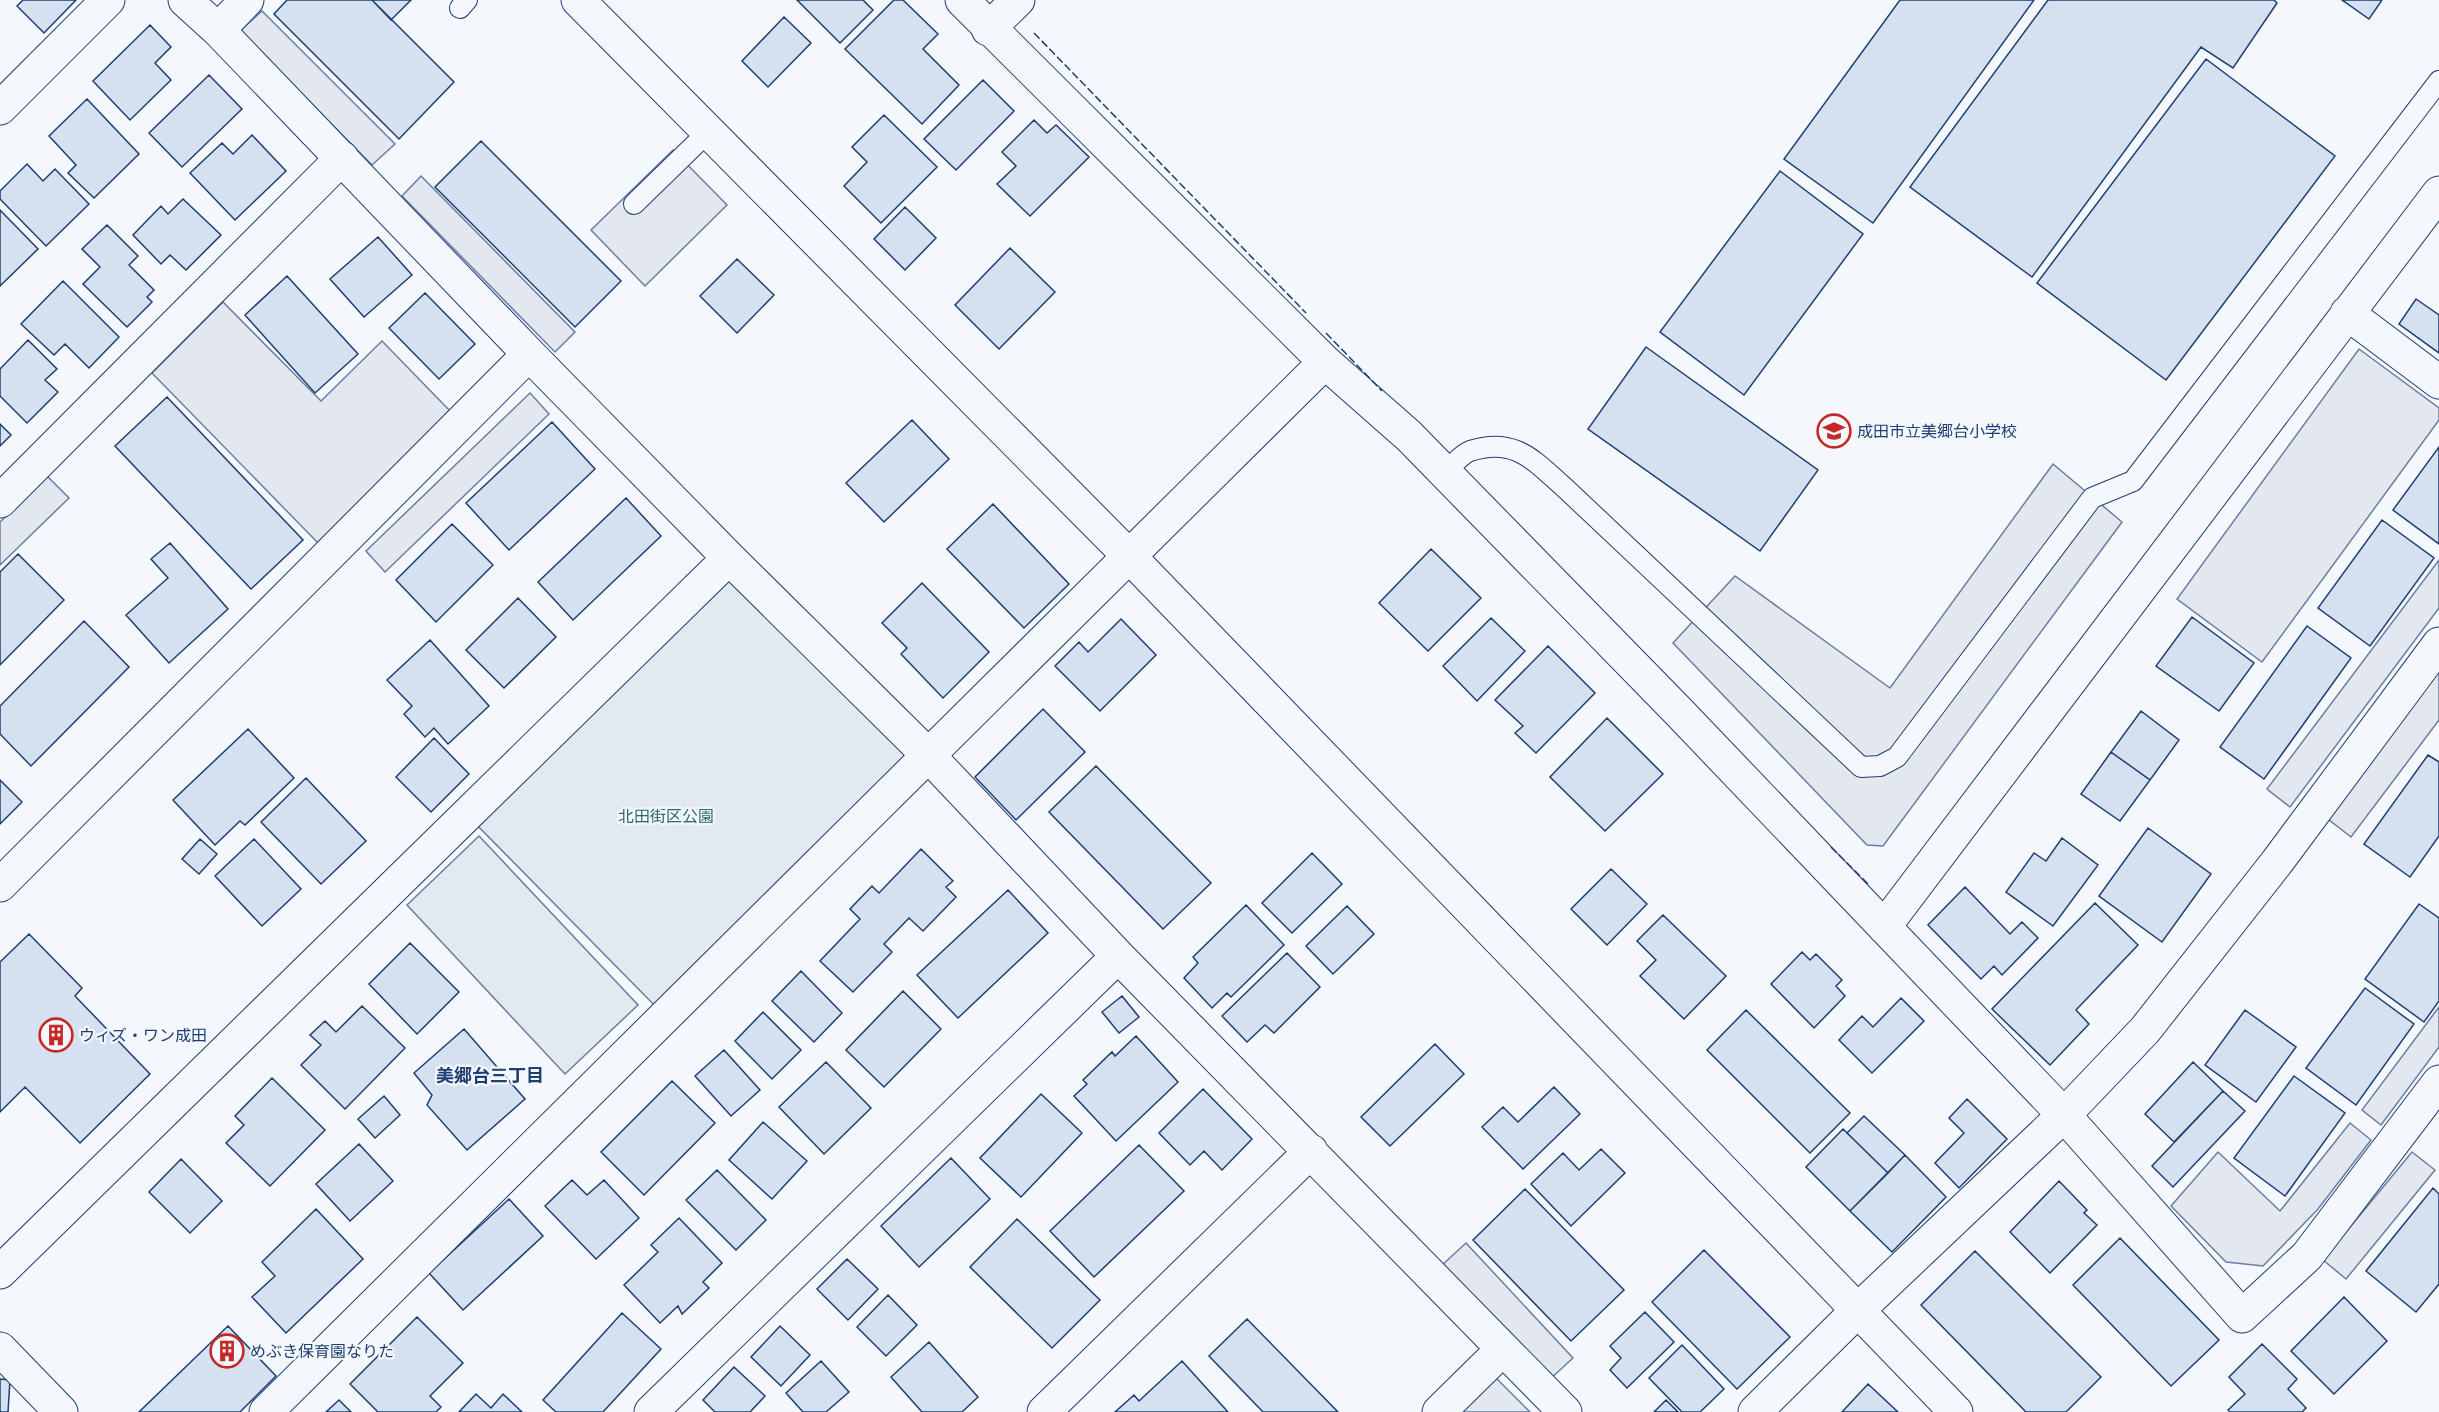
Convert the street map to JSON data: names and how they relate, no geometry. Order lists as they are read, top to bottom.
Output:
{
  "districts": ["美郷台三丁目"],
  "parks": ["北田街区公園"],
  "places": {
    "school or university": ["成田市立美郷台小学校"],
    "building": ["ウィズ・ワン成田", "めぶき保育園なりた"]
  }
}
